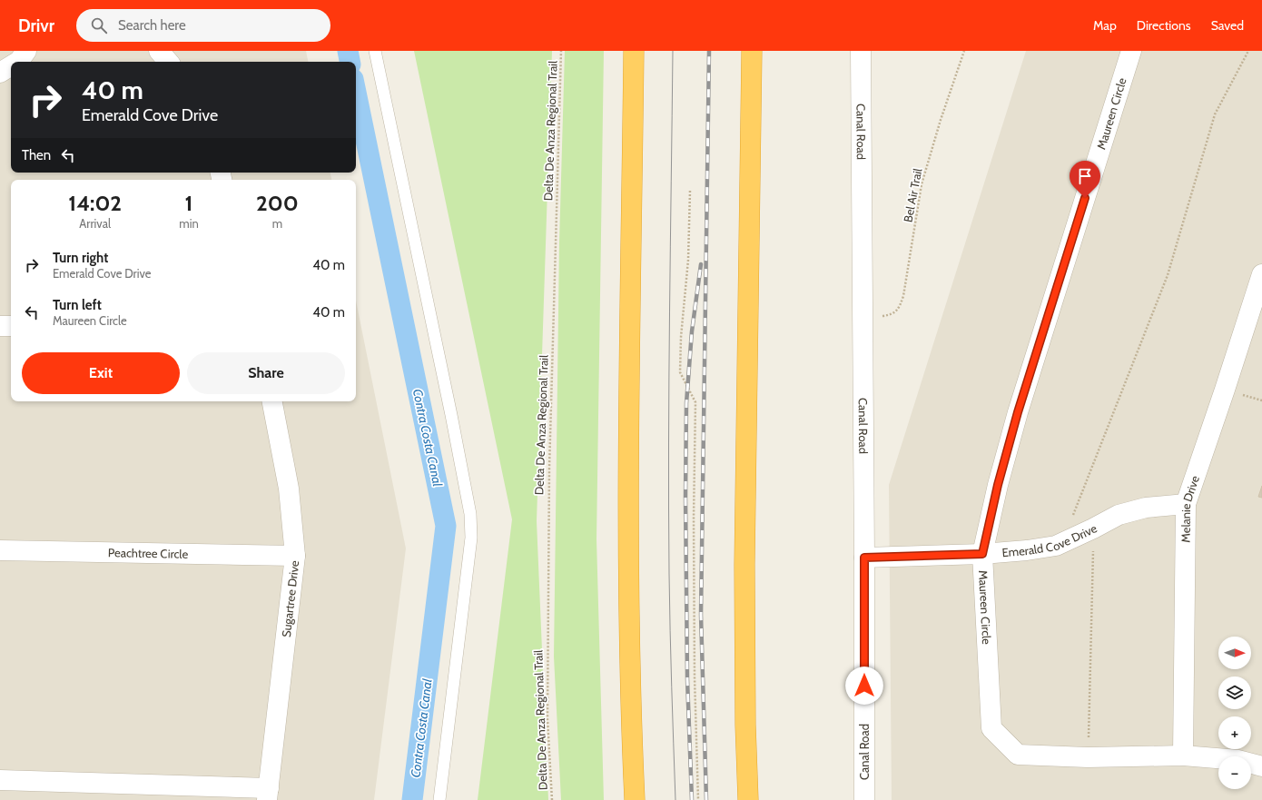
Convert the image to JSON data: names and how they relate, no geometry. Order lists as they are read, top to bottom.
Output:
{
  "streets": {
    "street": [
      "Maureen Circle",
      "Canal Road",
      "Melanie Drive",
      "Emerald Cove Drive",
      "Peachtree Circle",
      "Sugartree Drive"
    ],
    "path": ["Delta De Anza Regional Trail", "Bel Air Trail"]
  },
  "crossings": [
    ["Maureen Circle", "Melanie Drive"],
    ["Maureen Circle", "Emerald Cove Drive"],
    ["Canal Road", "Bel Air Trail"],
    ["Canal Road", "Emerald Cove Drive"],
    ["Melanie Drive", "Emerald Cove Drive"],
    ["Peachtree Circle", "Sugartree Drive"]
  ],
  "water": ["Contra Costa Canal"],
  "north": "right",
  "page": {
    "header": "Drivr",
    "search": "Search here",
    "nav": ["Map", "Directions", "Saved"],
    "turn": ["40 m", "Emerald Cove Drive"],
    "then": "Then",
    "eta": [
      "14:02",
      "Arrival",
      "1",
      "min",
      "200",
      "m"
    ],
    "list": [
      {
        "name": "Turn right",
        "note": "Emerald Cove Drive",
        "value": "40 m"
      },
      {
        "name": "Turn left",
        "note": "Maureen Circle",
        "value": "40 m"
      }
    ],
    "buttons": ["Exit", "Share"],
    "map_buttons": ["+", "−"]
  }
}
